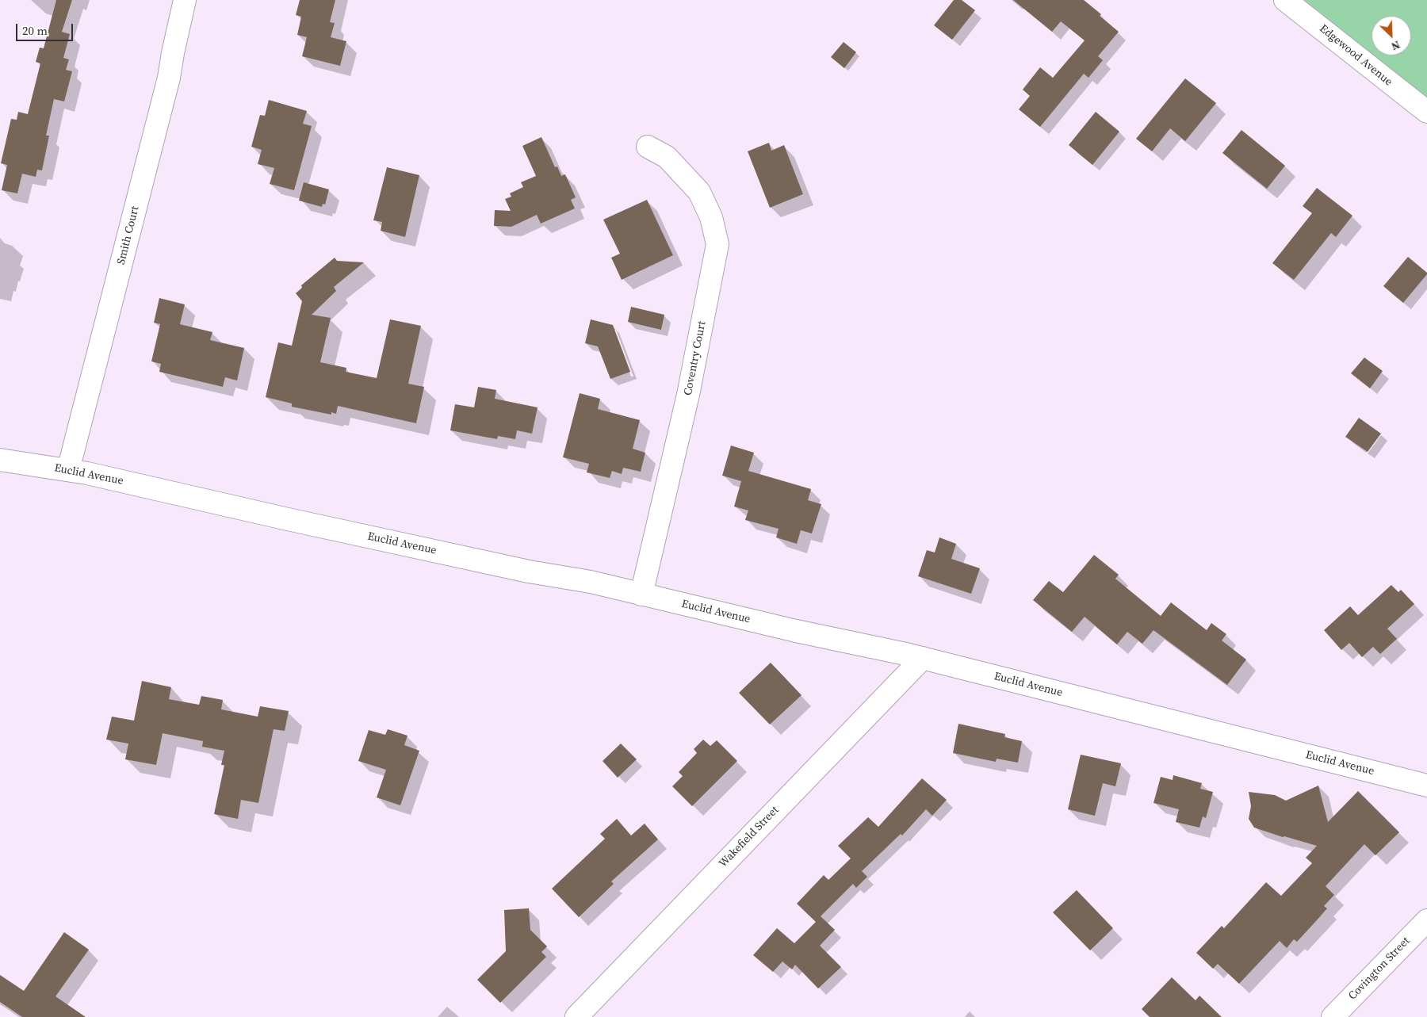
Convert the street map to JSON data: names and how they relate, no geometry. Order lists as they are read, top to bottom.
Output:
{
  "streets": {
    "street": [
      "Edgewood Avenue",
      "Smith Court",
      "Coventry Court",
      "Euclid Avenue",
      "Wakefield Street",
      "Covington Street"
    ]
  },
  "crossings": [
    ["Smith Court", "Euclid Avenue"],
    ["Coventry Court", "Euclid Avenue"],
    ["Euclid Avenue", "Wakefield Street"]
  ],
  "scale_bar": "20 m",
  "north": "bottom right"
}
